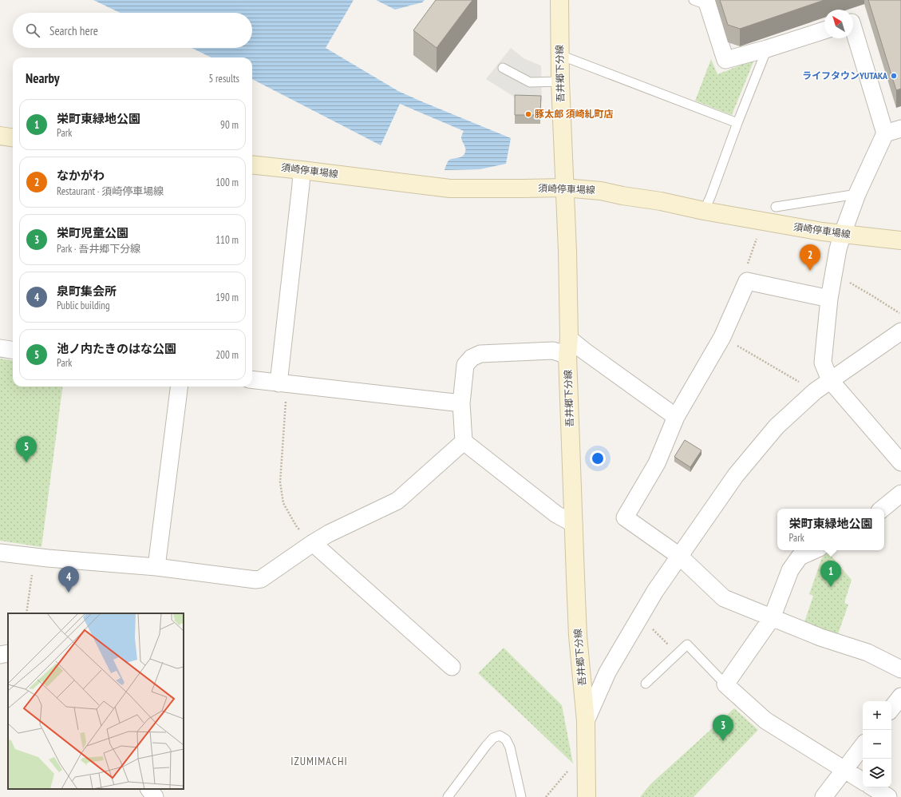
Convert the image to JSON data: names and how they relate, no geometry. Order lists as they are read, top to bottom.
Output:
{
  "streets": {
    "main road": ["吾井郷下分線", "須崎停車場線"]
  },
  "crossings": [
    ["吾井郷下分線", "須崎停車場線"]
  ],
  "districts": ["IZUMIMACHI"],
  "places": ["ライフタウンYUTAKA", "豚太郎 須崎糺町店"],
  "north": "top left",
  "page": {
    "search": "Search here",
    "heading": ["Nearby", "5 results"],
    "list": [
      {
        "mark": "1",
        "name": "栄町東緑地公園",
        "note": "Park",
        "value": "90 m"
      },
      {
        "mark": "2",
        "name": "なかがわ",
        "note": "Restaurant · 須崎停車場線",
        "value": "100 m"
      },
      {
        "mark": "3",
        "name": "栄町児童公園",
        "note": "Park · 吾井郷下分線",
        "value": "110 m"
      },
      {
        "mark": "4",
        "name": "泉町集会所",
        "note": "Public building",
        "value": "190 m"
      },
      {
        "mark": "5",
        "name": "池ノ内たきのはな公園",
        "note": "Park",
        "value": "200 m"
      }
    ],
    "pins": [
      "2",
      "5",
      "1",
      "4",
      "3"
    ],
    "popup": ["栄町東緑地公園", "Park"],
    "map_buttons": ["+", "−"]
  }
}
